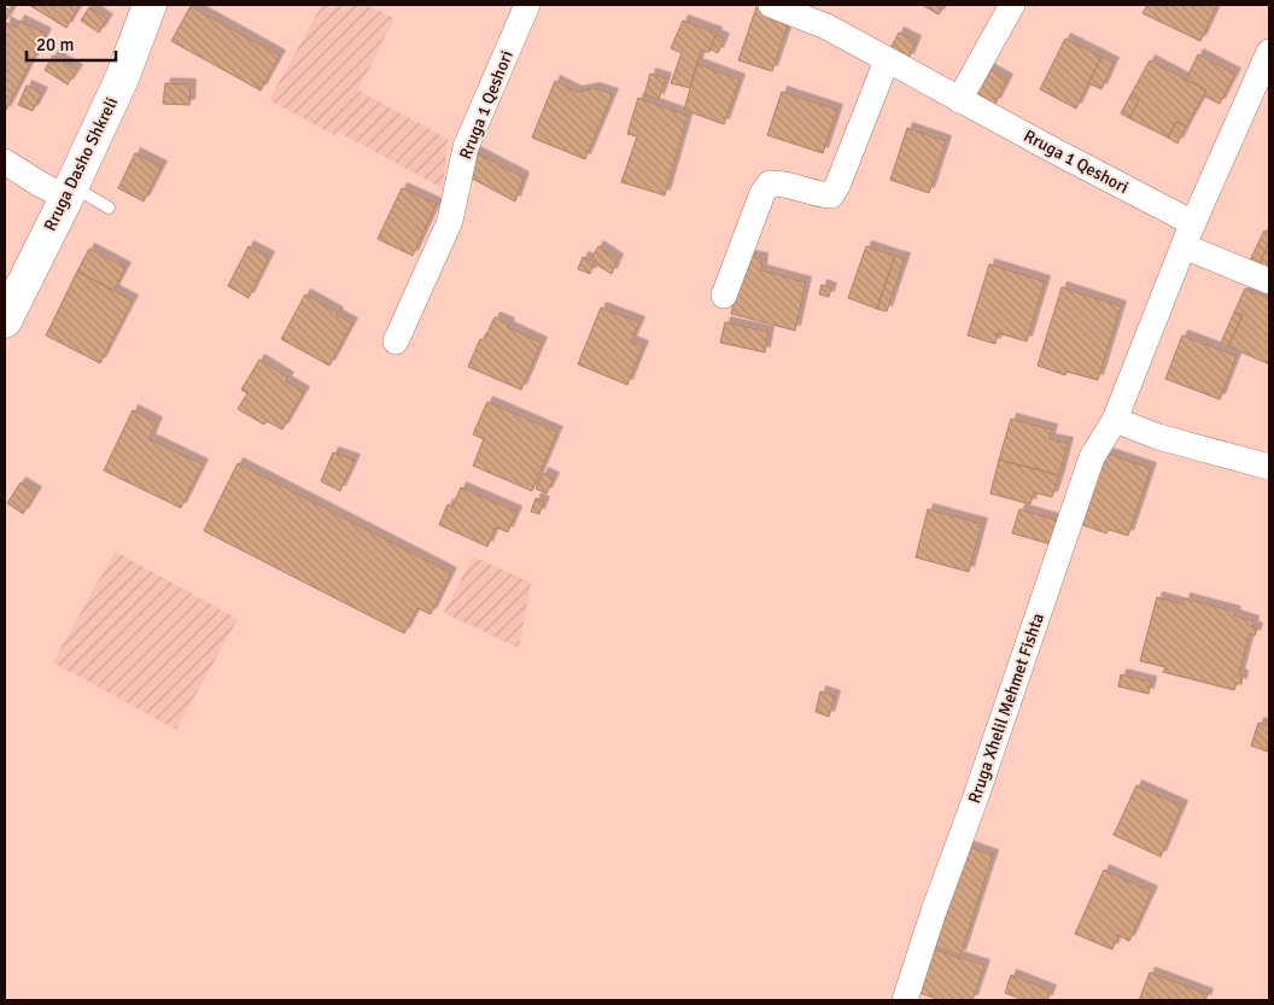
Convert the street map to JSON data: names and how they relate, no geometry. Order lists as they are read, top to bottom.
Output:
{
  "streets": {
    "main road": ["Rruga Dasho Shkreli"],
    "street": ["Rruga 1 Qeshori", "Rruga Xhelil Mehmet Fishta"]
  },
  "crossings": [
    ["Rruga 1 Qeshori", "Rruga Xhelil Mehmet Fishta"]
  ],
  "scale_bar": "20 m"
}
